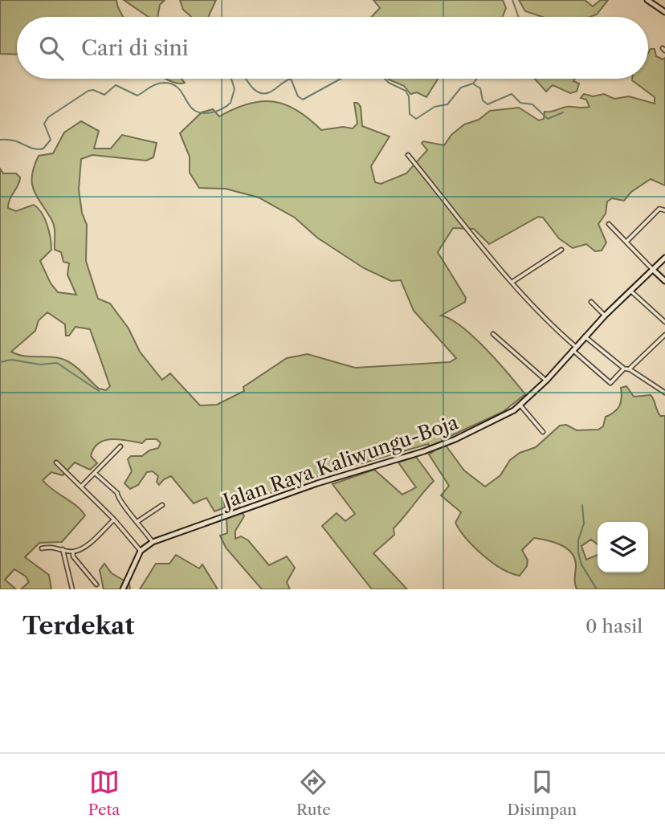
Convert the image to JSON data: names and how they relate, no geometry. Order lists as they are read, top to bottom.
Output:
{
  "streets": {
    "main road": ["Jalan Raya Kaliwungu-Boja"]
  },
  "page": {
    "search": "Cari di sini",
    "heading": ["Terdekat", "0 hasil"],
    "nav": ["Peta", "Rute", "Disimpan"]
  }
}
